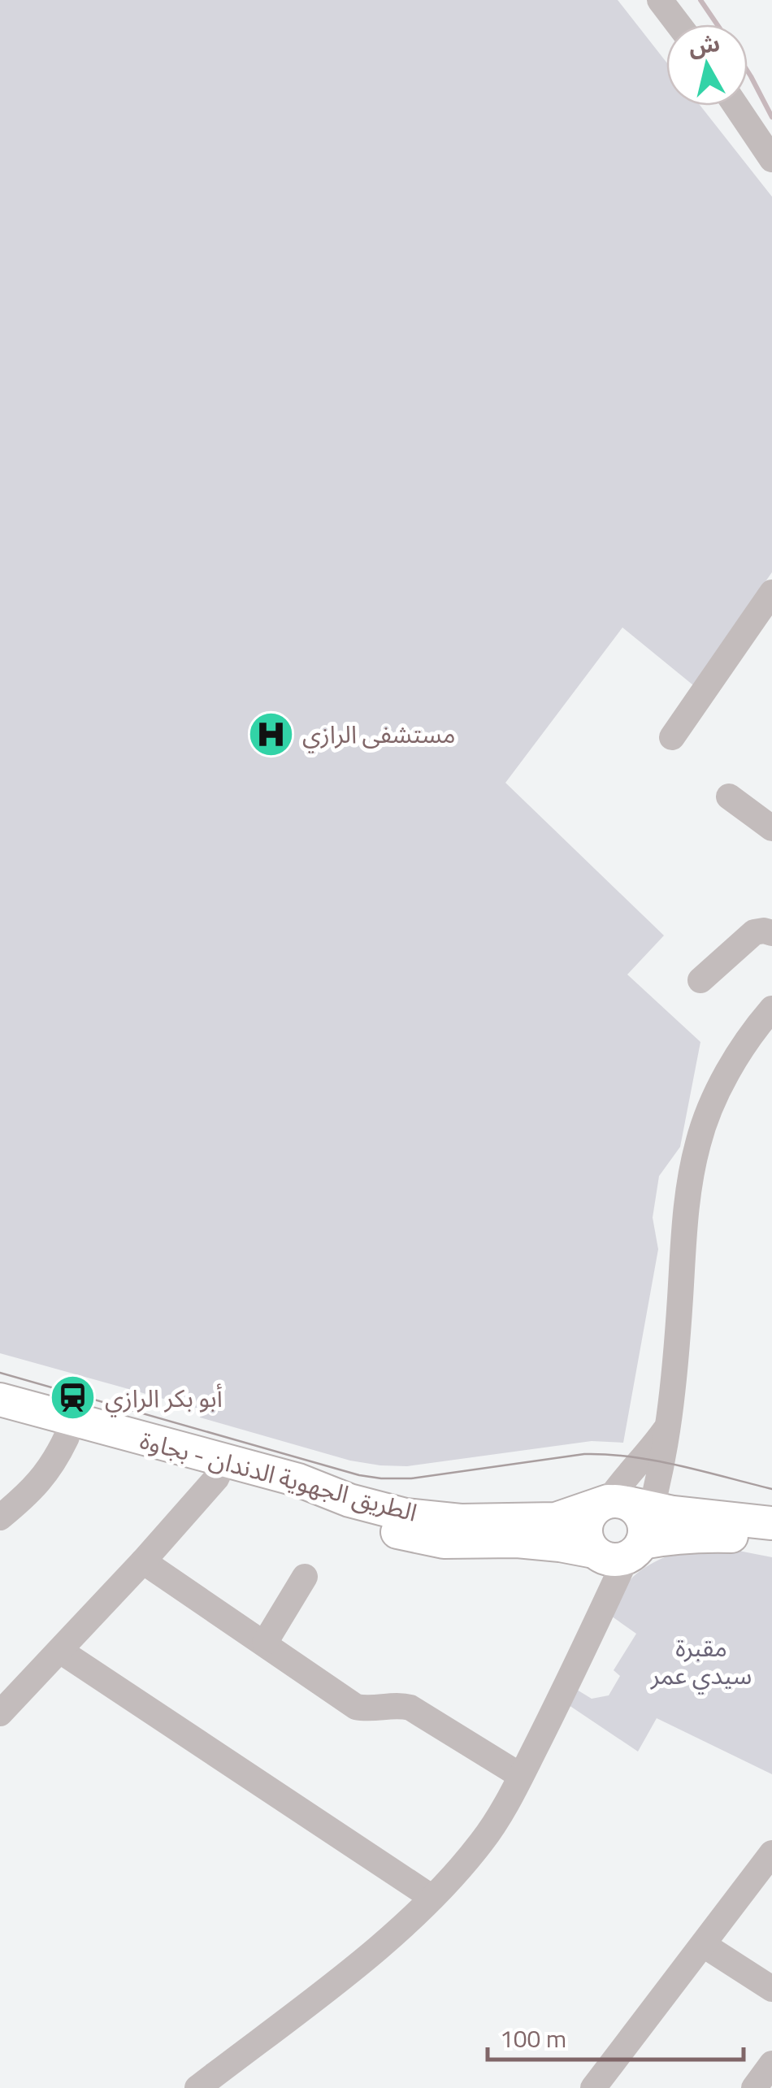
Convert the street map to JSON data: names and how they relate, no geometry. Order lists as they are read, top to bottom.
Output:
{
  "streets": {
    "main road": ["الطريق الجهوية الدندان - بجاوة"]
  },
  "parks": ["مقبرة سيدي عمر"],
  "places": {
    "hospital": ["مستشفى الرازي"],
    "station": ["أبو بكر الرازي"]
  },
  "scale_bar": "100 m",
  "north": "top"
}
